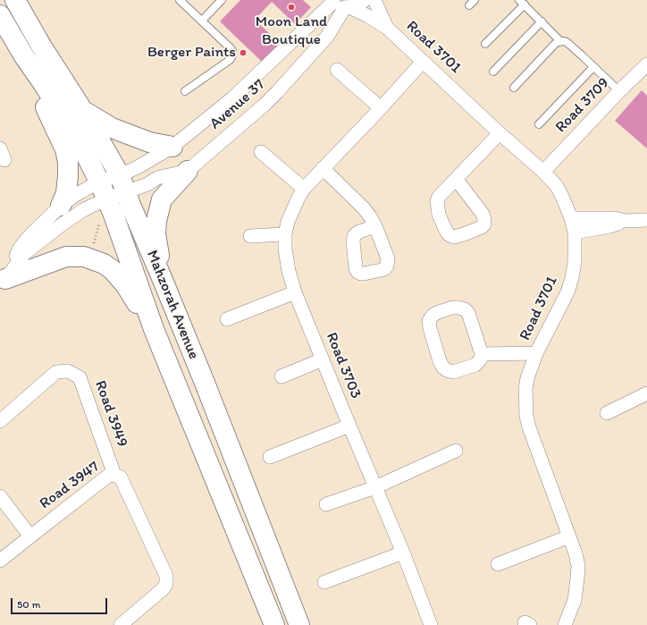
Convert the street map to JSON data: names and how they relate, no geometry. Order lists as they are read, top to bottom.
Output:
{
  "streets": {
    "main road": ["Mahzorah Avenue"],
    "street": [
      "Road 3701",
      "Avenue 37",
      "Road 3709",
      "Road 3703",
      "Road 3949",
      "Road 3947"
    ]
  },
  "crossings": [
    ["Road 3701", "Avenue 37"],
    ["Road 3701", "Road 3709"],
    ["Road 3701", "Road 3703"],
    ["Avenue 37", "Mahzorah Avenue"],
    ["Road 3949", "Road 3947"]
  ],
  "places": ["Moon Land Boutique", "Berger Paints"],
  "scale_bar": "50 m"
}
